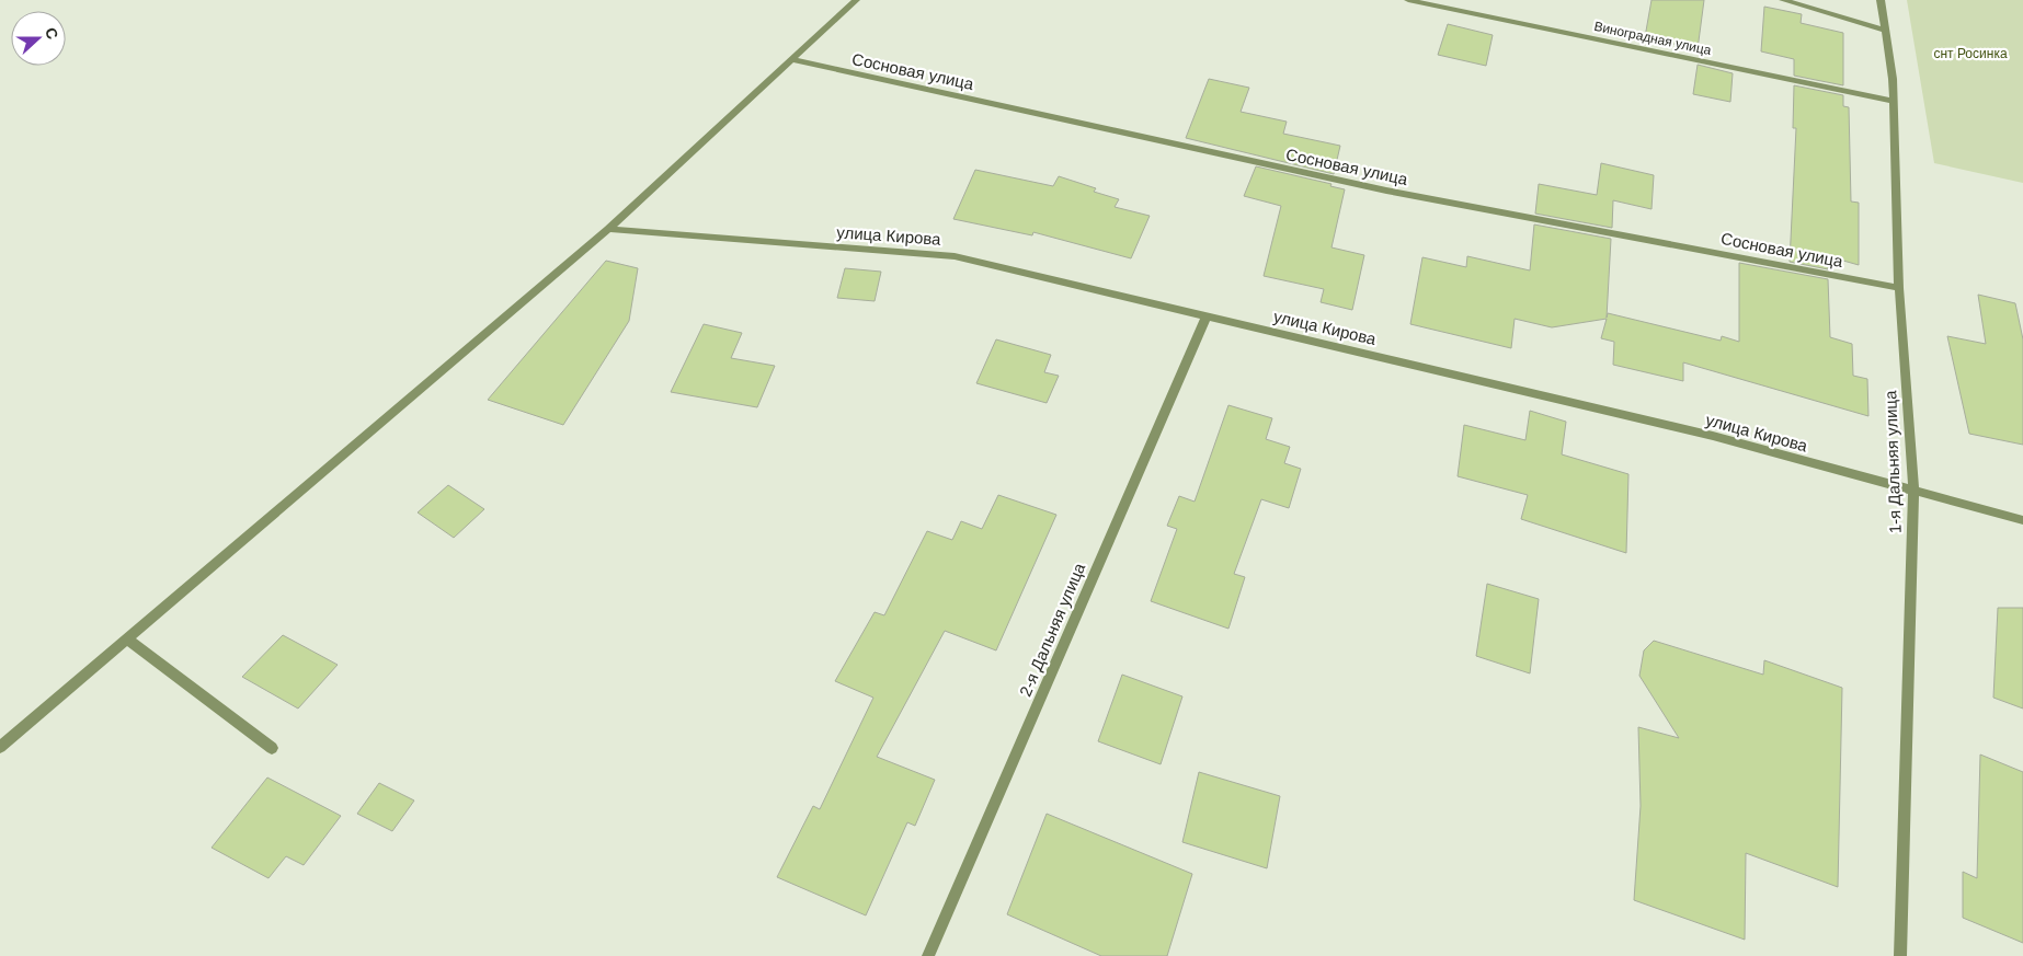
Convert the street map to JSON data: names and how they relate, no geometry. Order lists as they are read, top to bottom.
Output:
{
  "streets": {
    "street": [
      "Виноградная улица",
      "Сосновая улица",
      "улица Кирова",
      "1-я Дальняя улица",
      "2-я Дальняя улица"
    ]
  },
  "crossings": [
    ["Виноградная улица", "1-я Дальняя улица"],
    ["Сосновая улица", "1-я Дальняя улица"],
    ["улица Кирова", "1-я Дальняя улица"],
    ["улица Кирова", "2-я Дальняя улица"]
  ],
  "parks": ["снт Росинка"],
  "north": "right"
}
